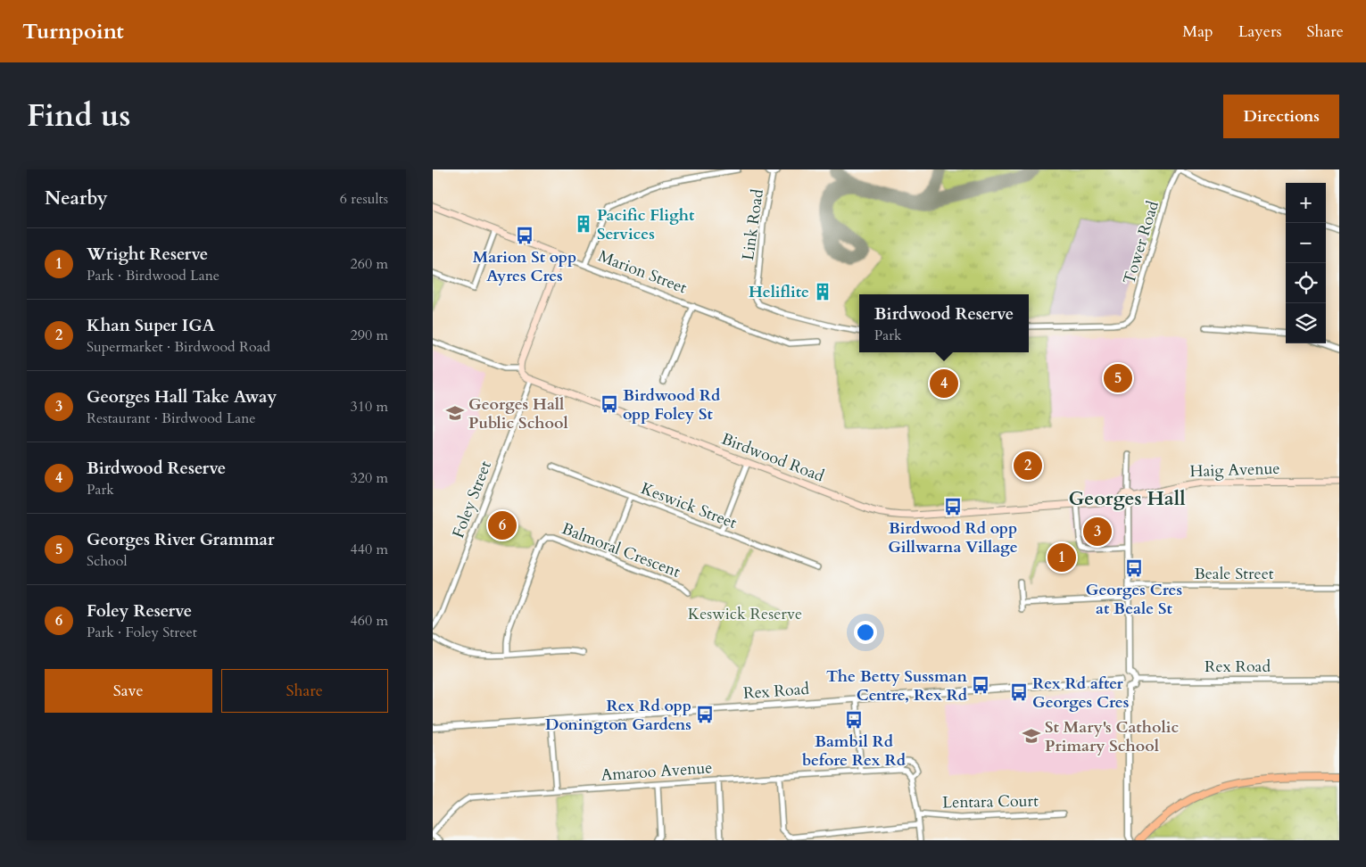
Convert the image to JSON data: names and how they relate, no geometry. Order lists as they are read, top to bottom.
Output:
{
  "streets": {
    "main road": ["Marion Street", "Birdwood Road", "Haig Avenue"],
    "street": [
      "Link Road",
      "Tower Road",
      "Foley Street",
      "Keswick Street",
      "Balmoral Crescent",
      "Beale Street",
      "Rex Road",
      "Amaroo Avenue",
      "Lentara Court"
    ]
  },
  "crossings": [
    ["Birdwood Road", "Haig Avenue"],
    ["Birdwood Road", "Foley Street"],
    ["Amaroo Avenue", "Lentara Court"]
  ],
  "districts": ["Georges Hall"],
  "parks": ["Keswick Reserve"],
  "places": {
    "building": ["Pacific Flight Services", "Heliflite"],
    "bus stop": [
      "Marion St opp Ayres Cres",
      "Birdwood Rd opp Foley St",
      "Birdwood Rd opp Gillwarna Village",
      "Georges Cres at Beale St",
      "The Betty Sussman Centre, Rex Rd",
      "Rex Rd after Georges Cres",
      "Rex Rd opp Donington Gardens",
      "Bambil Rd before Rex Rd"
    ],
    "school or university": ["Georges Hall Public School", "St Mary's Catholic Primary School"]
  },
  "page": {
    "header": "Turnpoint",
    "nav": ["Map", "Layers", "Share"],
    "title": "Find us",
    "buttons": [
      "Directions",
      ["Save", "Share"]
    ],
    "heading": ["Nearby", "6 results"],
    "map_buttons": ["+", "−"],
    "list": [
      {
        "mark": "1",
        "name": "Wright Reserve",
        "note": "Park · Birdwood Lane",
        "value": "260 m"
      },
      {
        "mark": "2",
        "name": "Khan Super IGA",
        "note": "Supermarket · Birdwood Road",
        "value": "290 m"
      },
      {
        "mark": "3",
        "name": "Georges Hall Take Away",
        "note": "Restaurant · Birdwood Lane",
        "value": "310 m"
      },
      {
        "mark": "4",
        "name": "Birdwood Reserve",
        "note": "Park",
        "value": "320 m"
      },
      {
        "mark": "5",
        "name": "Georges River Grammar",
        "note": "School",
        "value": "440 m"
      },
      {
        "mark": "6",
        "name": "Foley Reserve",
        "note": "Park · Foley Street",
        "value": "460 m"
      }
    ],
    "popup": ["Birdwood Reserve", "Park"],
    "pins": [
      "5",
      "4",
      "2",
      "6",
      "3",
      "1"
    ]
  }
}
